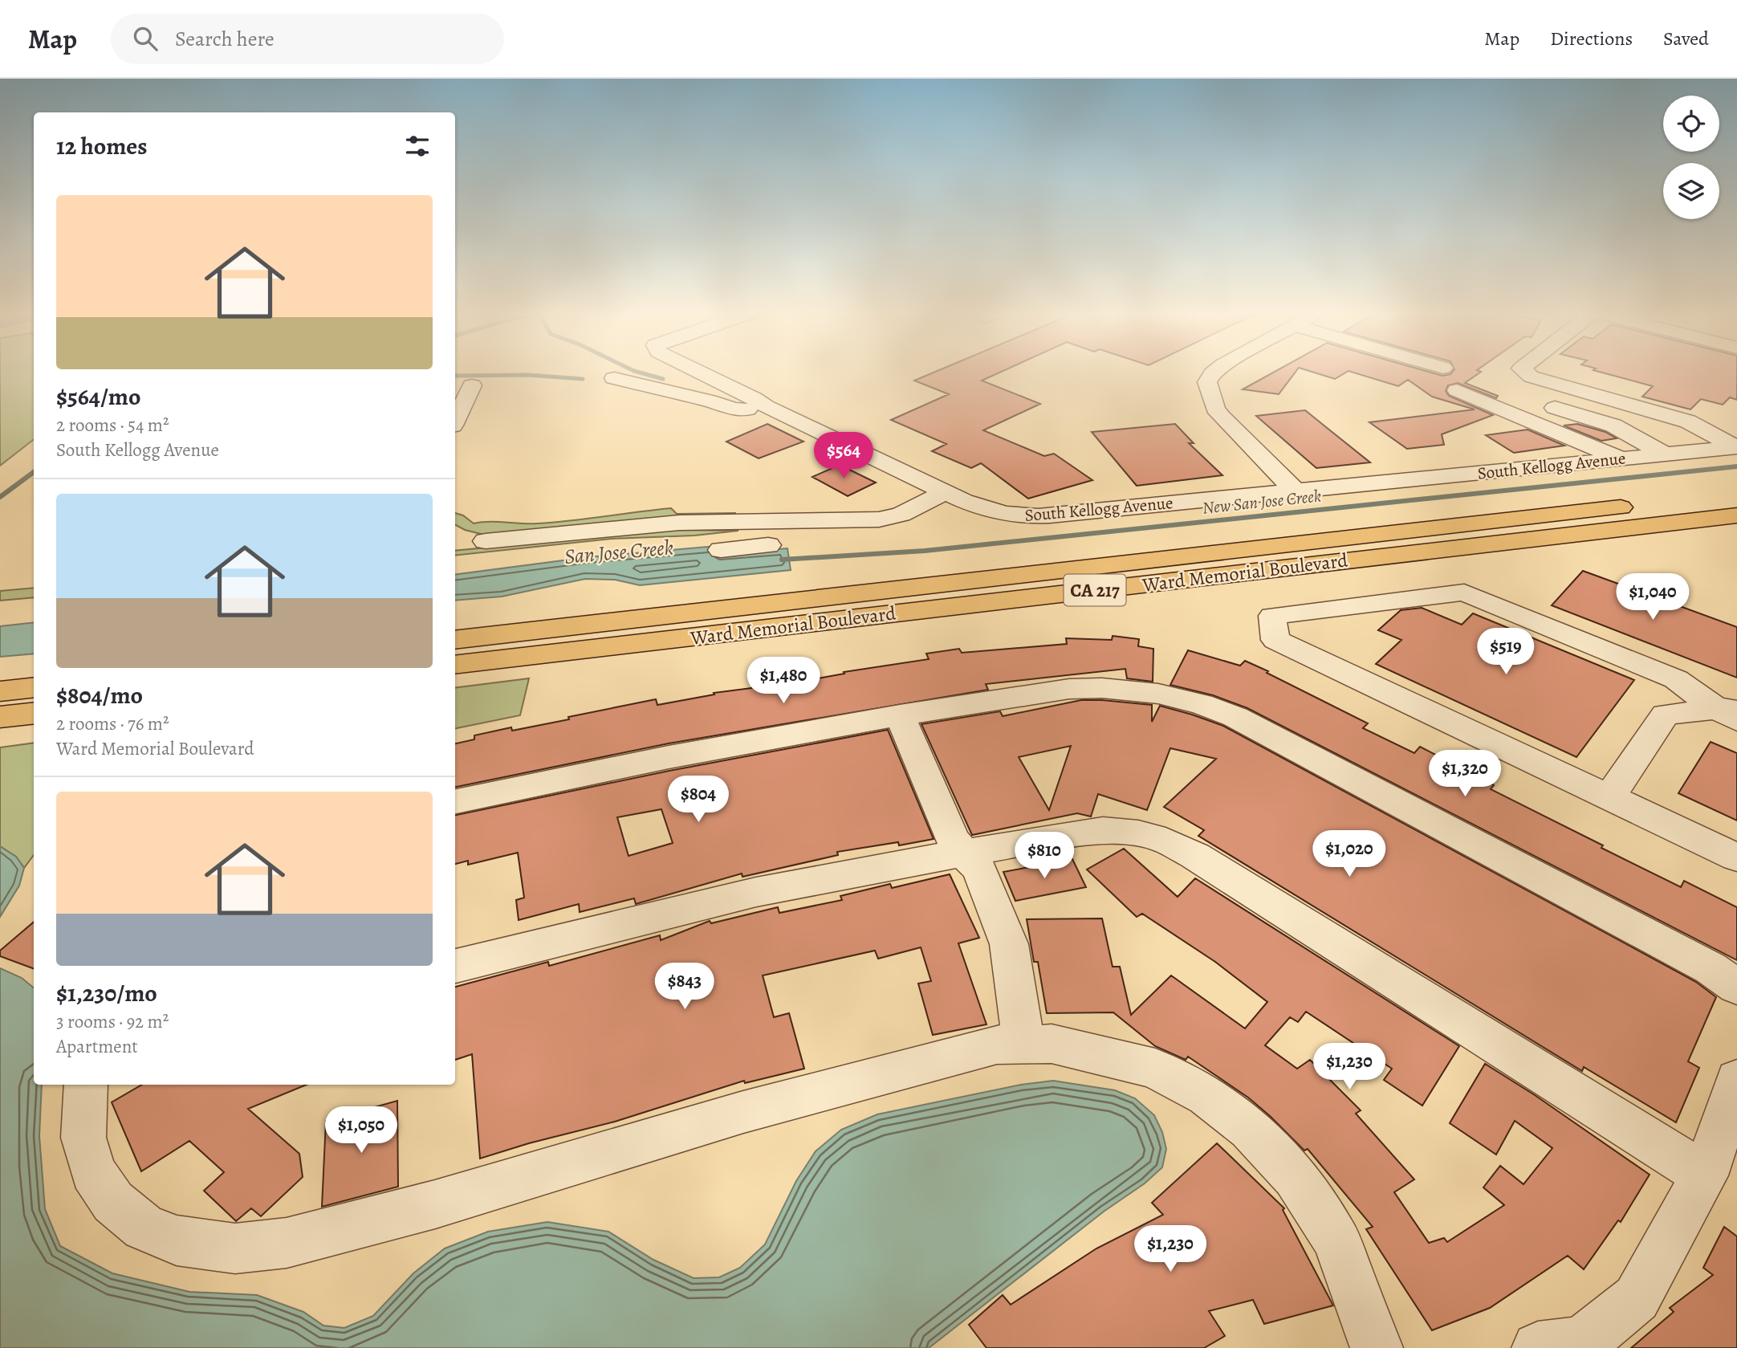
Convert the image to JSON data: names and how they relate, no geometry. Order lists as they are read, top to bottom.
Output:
{
  "streets": {
    "highway": ["Ward Memorial Boulevard", "CA 217"],
    "street": ["South Kellogg Avenue"]
  },
  "water": ["New San Jose Creek", "San Jose Creek"],
  "page": {
    "header": "Map",
    "search": "Search here",
    "nav": ["Map", "Directions", "Saved"],
    "heading": "12 homes",
    "list": [
      {
        "name": "$564/mo",
        "note": "2 rooms · 54 m² · South Kellogg Avenue"
      },
      {
        "name": "$804/mo",
        "note": "2 rooms · 76 m² · Ward Memorial Boulevard"
      },
      {
        "name": "$1,230/mo",
        "note": "3 rooms · 92 m² · Apartment"
      }
    ],
    "price": [
      "$564",
      "$1,040",
      "$519",
      "$1,480",
      "$1,320",
      "$804",
      "$1,020",
      "$810",
      "$843",
      "$1,230",
      "$1,050",
      "$1,230"
    ]
  }
}
